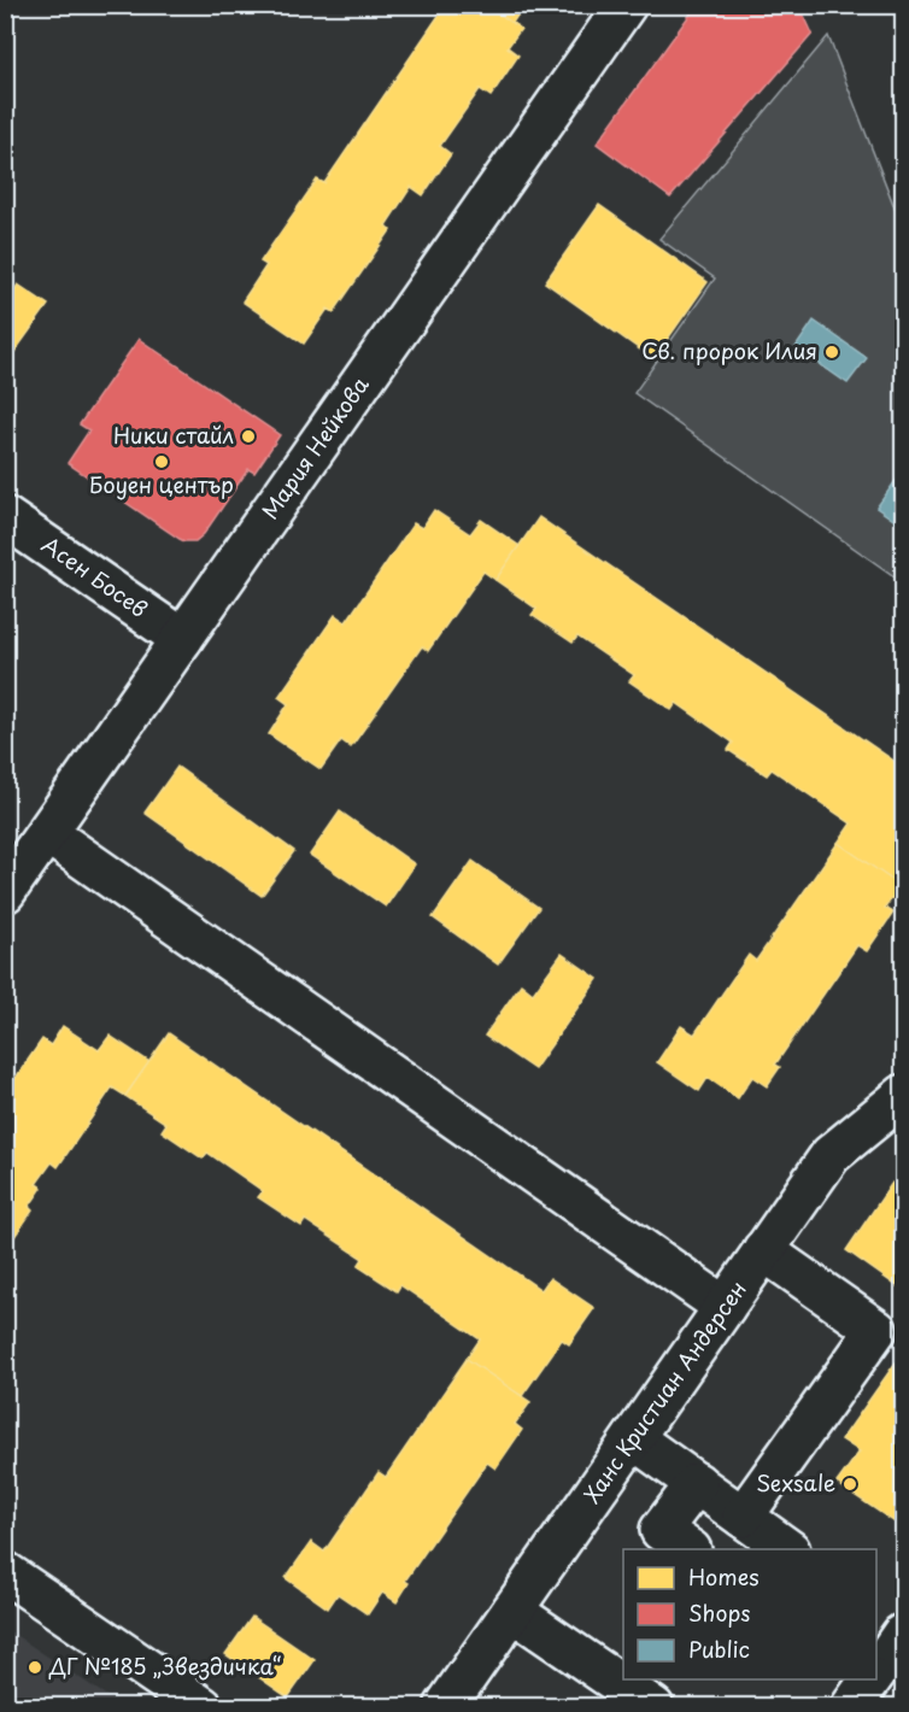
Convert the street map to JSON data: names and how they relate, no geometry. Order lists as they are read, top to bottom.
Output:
{
  "streets": {
    "street": ["Мария Нейкова", "Асен Босев", "Ханс Кристиан Андерсен"]
  },
  "crossings": [
    ["Мария Нейкова", "Асен Босев"]
  ],
  "places": [
    "Св. пророк Илия",
    "Ники стайл",
    "Боуен център",
    "Sexsale",
    "ДГ №185 „Звездичка“"
  ],
  "legend": ["Homes", "Shops", "Public"]
}
